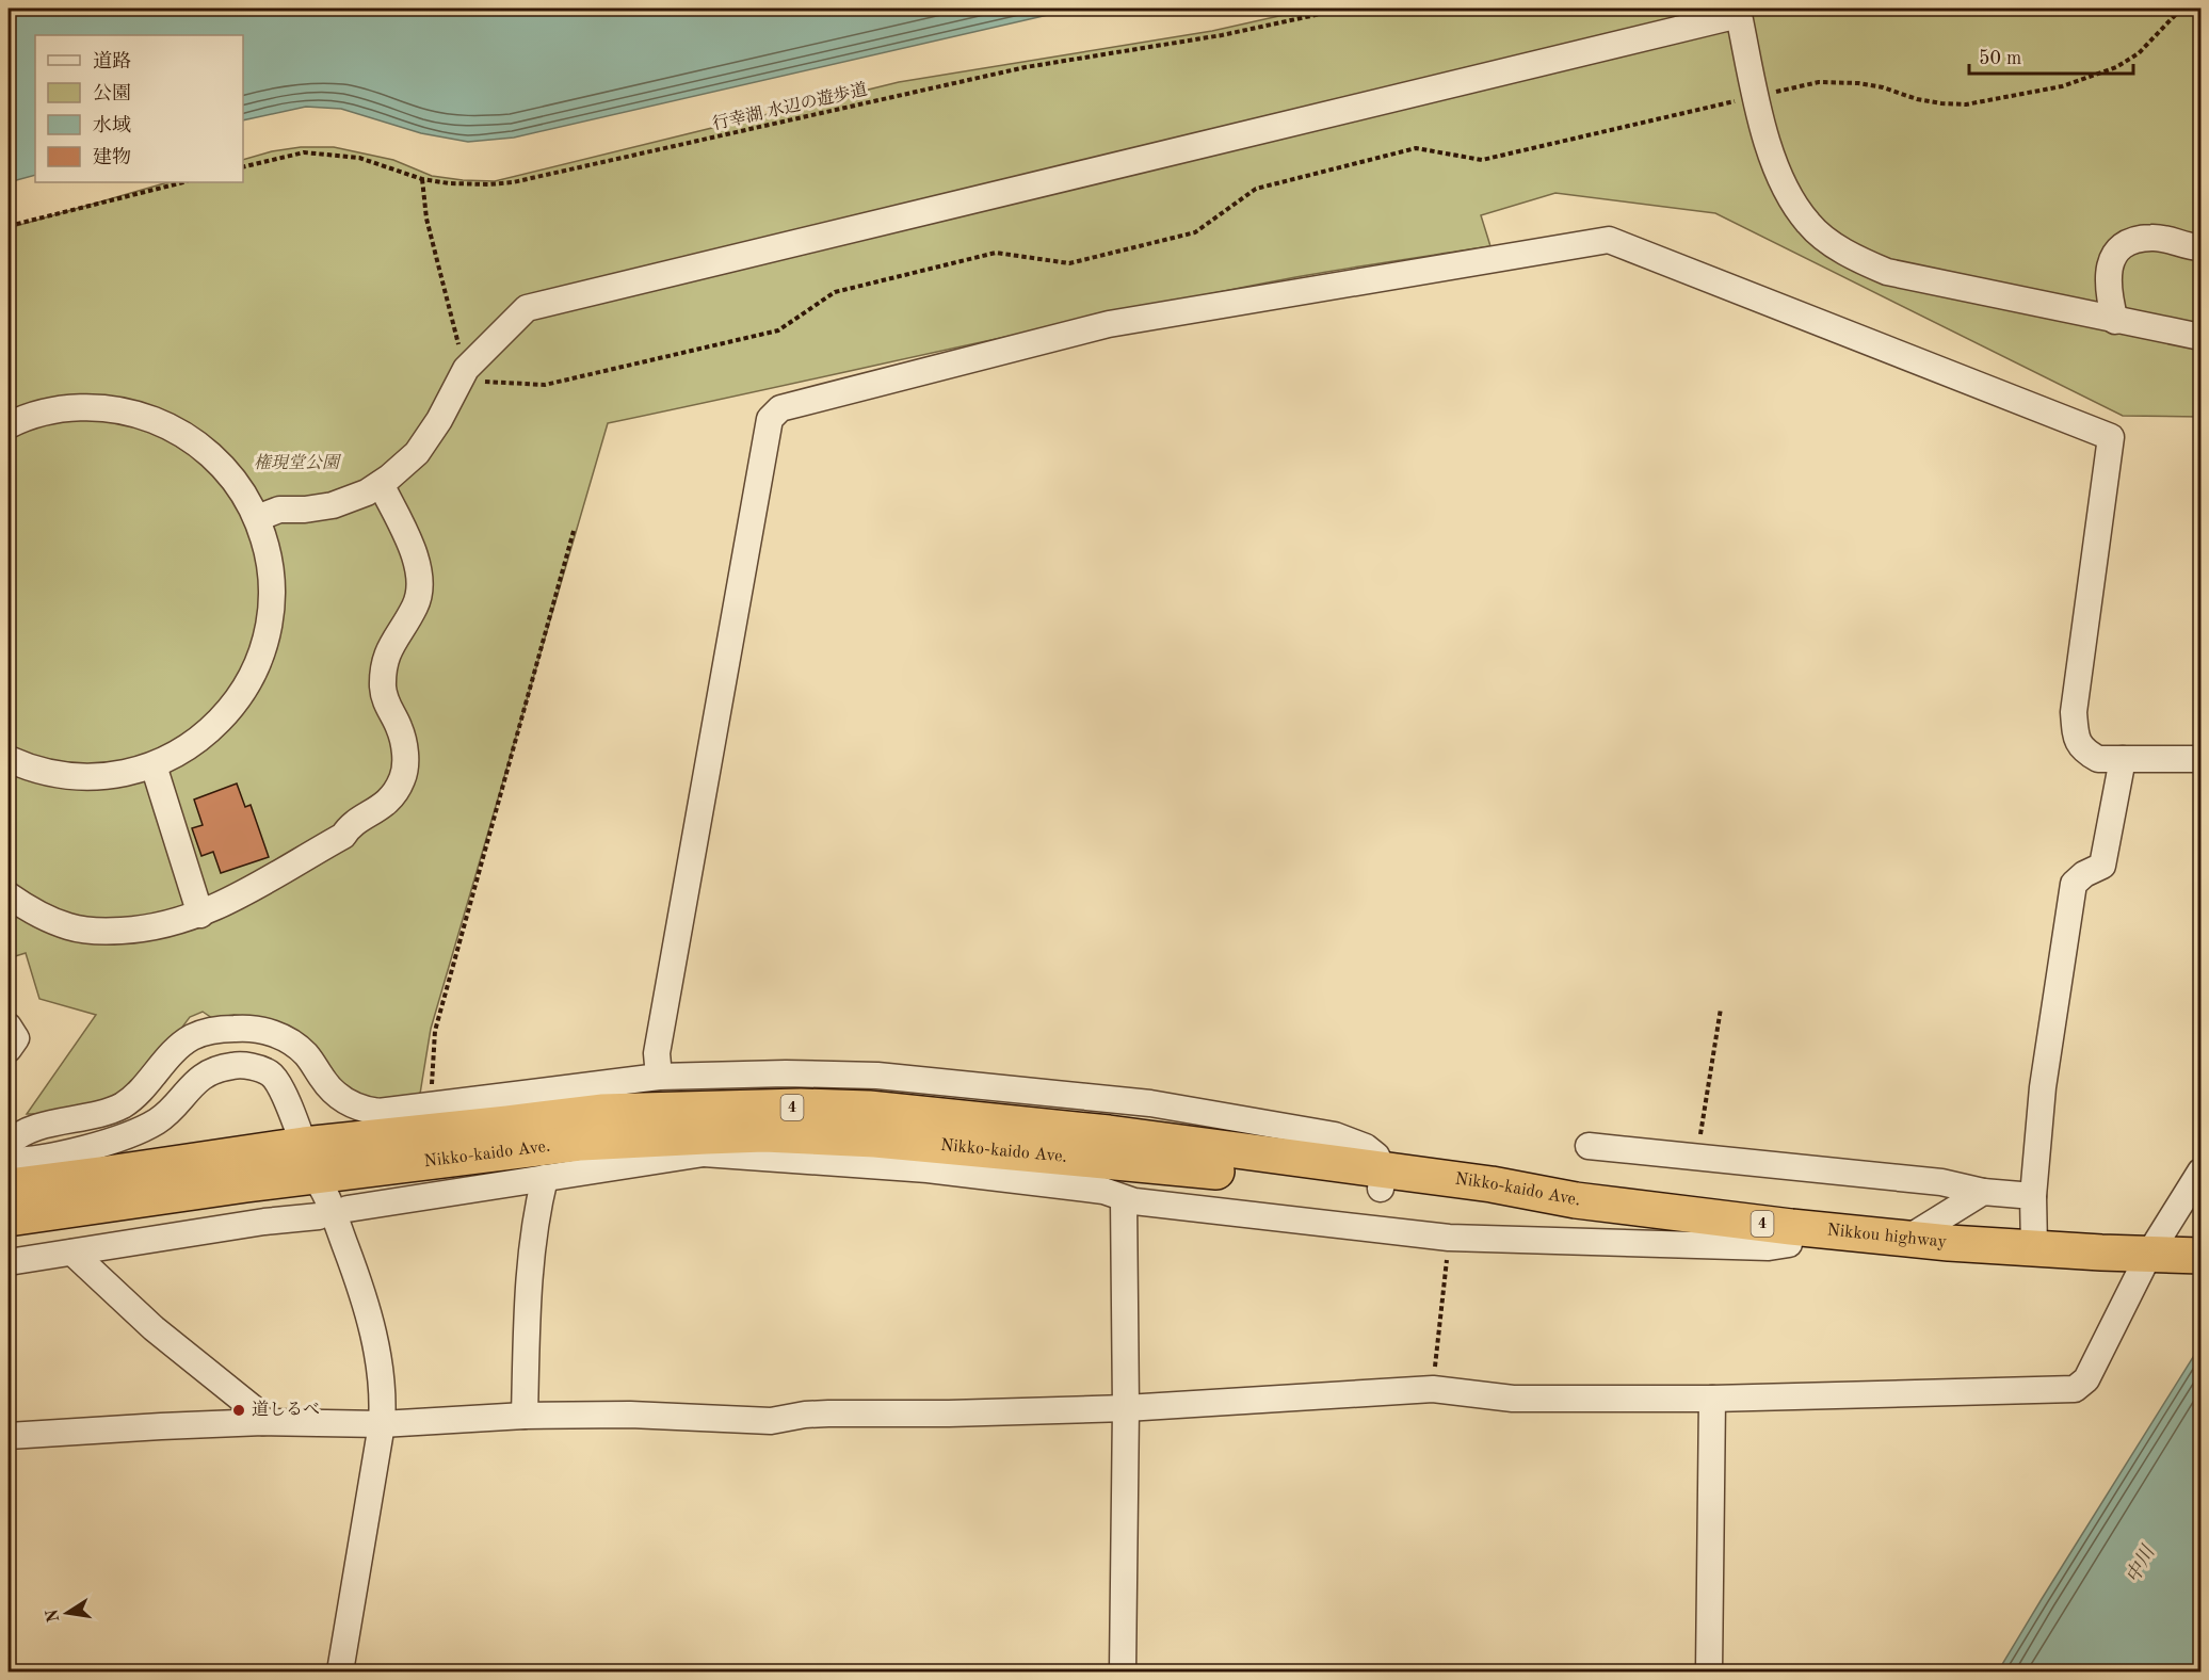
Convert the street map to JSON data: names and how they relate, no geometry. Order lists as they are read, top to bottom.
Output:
{
  "streets": {
    "highway": ["4", "Nikko-kaido Ave.", "Nikkou highway"],
    "path": ["行幸湖 水辺の遊歩道"]
  },
  "crossings": [
    ["Nikko-kaido Ave.", "Nikkou highway"]
  ],
  "water": ["中川"],
  "parks": ["権現堂公園"],
  "places": ["道しるべ"],
  "legend": [
    "道路",
    "公園",
    "水域",
    "建物"
  ],
  "scale_bar": "50 m",
  "north": "left"
}
